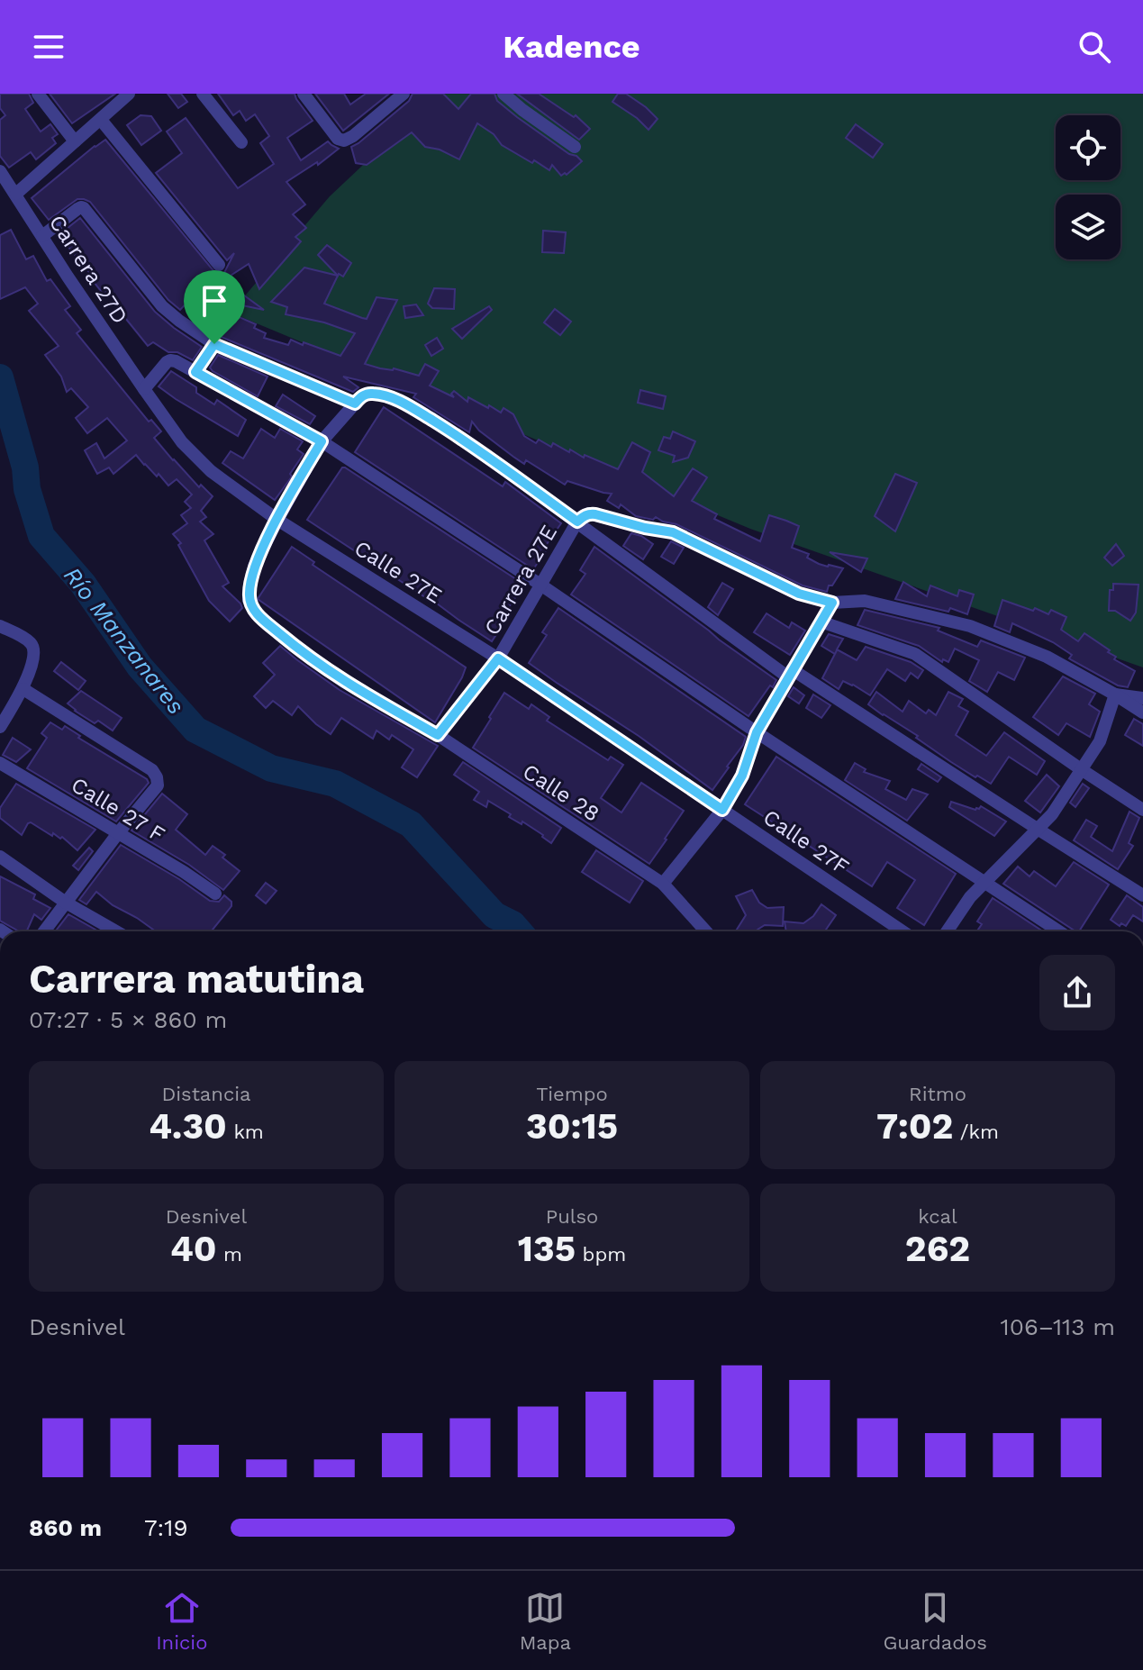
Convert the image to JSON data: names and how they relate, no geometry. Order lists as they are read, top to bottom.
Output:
{
  "streets": {
    "street": [
      "Carrera 27D",
      "Calle 27E",
      "Carrera 27E",
      "Calle 28",
      "Calle 27 F",
      "Calle 27F"
    ]
  },
  "crossings": [
    ["Carrera 27D", "Calle 27E"],
    ["Calle 27E", "Carrera 27E"],
    ["Calle 27E", "Calle 27F"],
    ["Carrera 27E", "Calle 28"],
    ["Carrera 27E", "Calle 27F"]
  ],
  "water": ["Río Manzanares"],
  "page": {
    "header": "Kadence",
    "heading": ["Carrera matutina", "07:27 · 5 × 860 m"],
    "stats": [
      ["Distancia", "4.30 km"],
      ["Tiempo", "30:15"],
      ["Ritmo", "7:02 /km"],
      ["Desnivel", "40 m"],
      ["Pulso", "135 bpm"],
      ["kcal", "262"]
    ],
    "chart": ["Desnivel", "106–113 m"],
    "list": [
      {
        "name": "860 m",
        "note": "7:19"
      }
    ],
    "tabs": ["Inicio", "Mapa", "Guardados"]
  }
}
